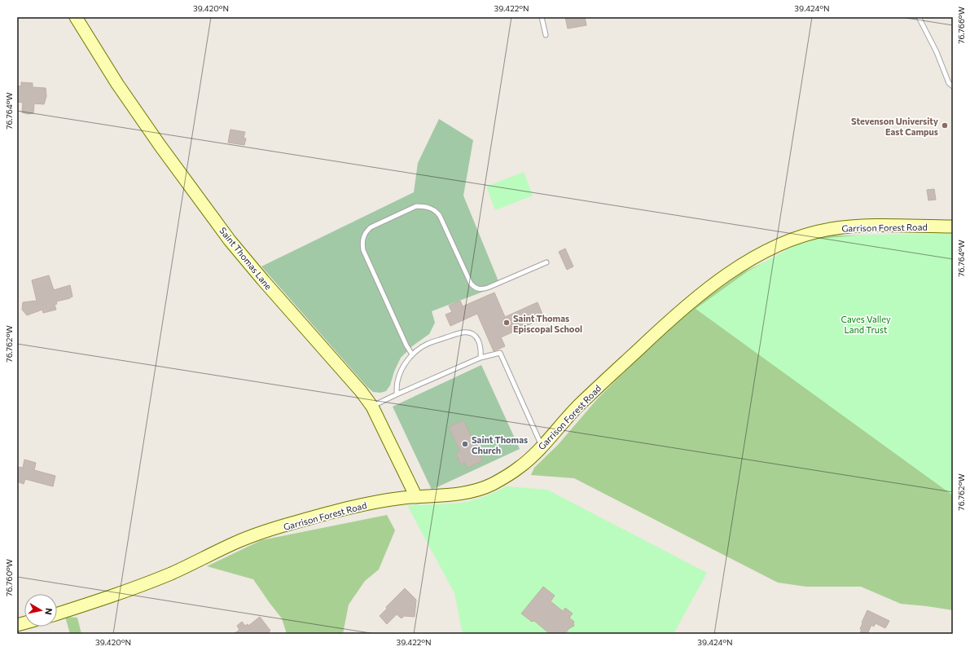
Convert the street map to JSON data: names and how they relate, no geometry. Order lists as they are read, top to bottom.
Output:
{
  "streets": {
    "main road": ["Garrison Forest Road", "Saint Thomas Lane"]
  },
  "crossings": [
    ["Garrison Forest Road", "Saint Thomas Lane"]
  ],
  "parks": ["Caves Valley Land Trust"],
  "places": ["Stevenson University East Campus", "Saint Thomas Episcopal School", "Saint Thomas Church"],
  "north": "right",
  "coordinates": [
    "39.420°N",
    "39.422°N",
    "39.424°N",
    "76.766°W",
    "76.764°W",
    "76.762°W",
    "76.760°W"
  ]
}
